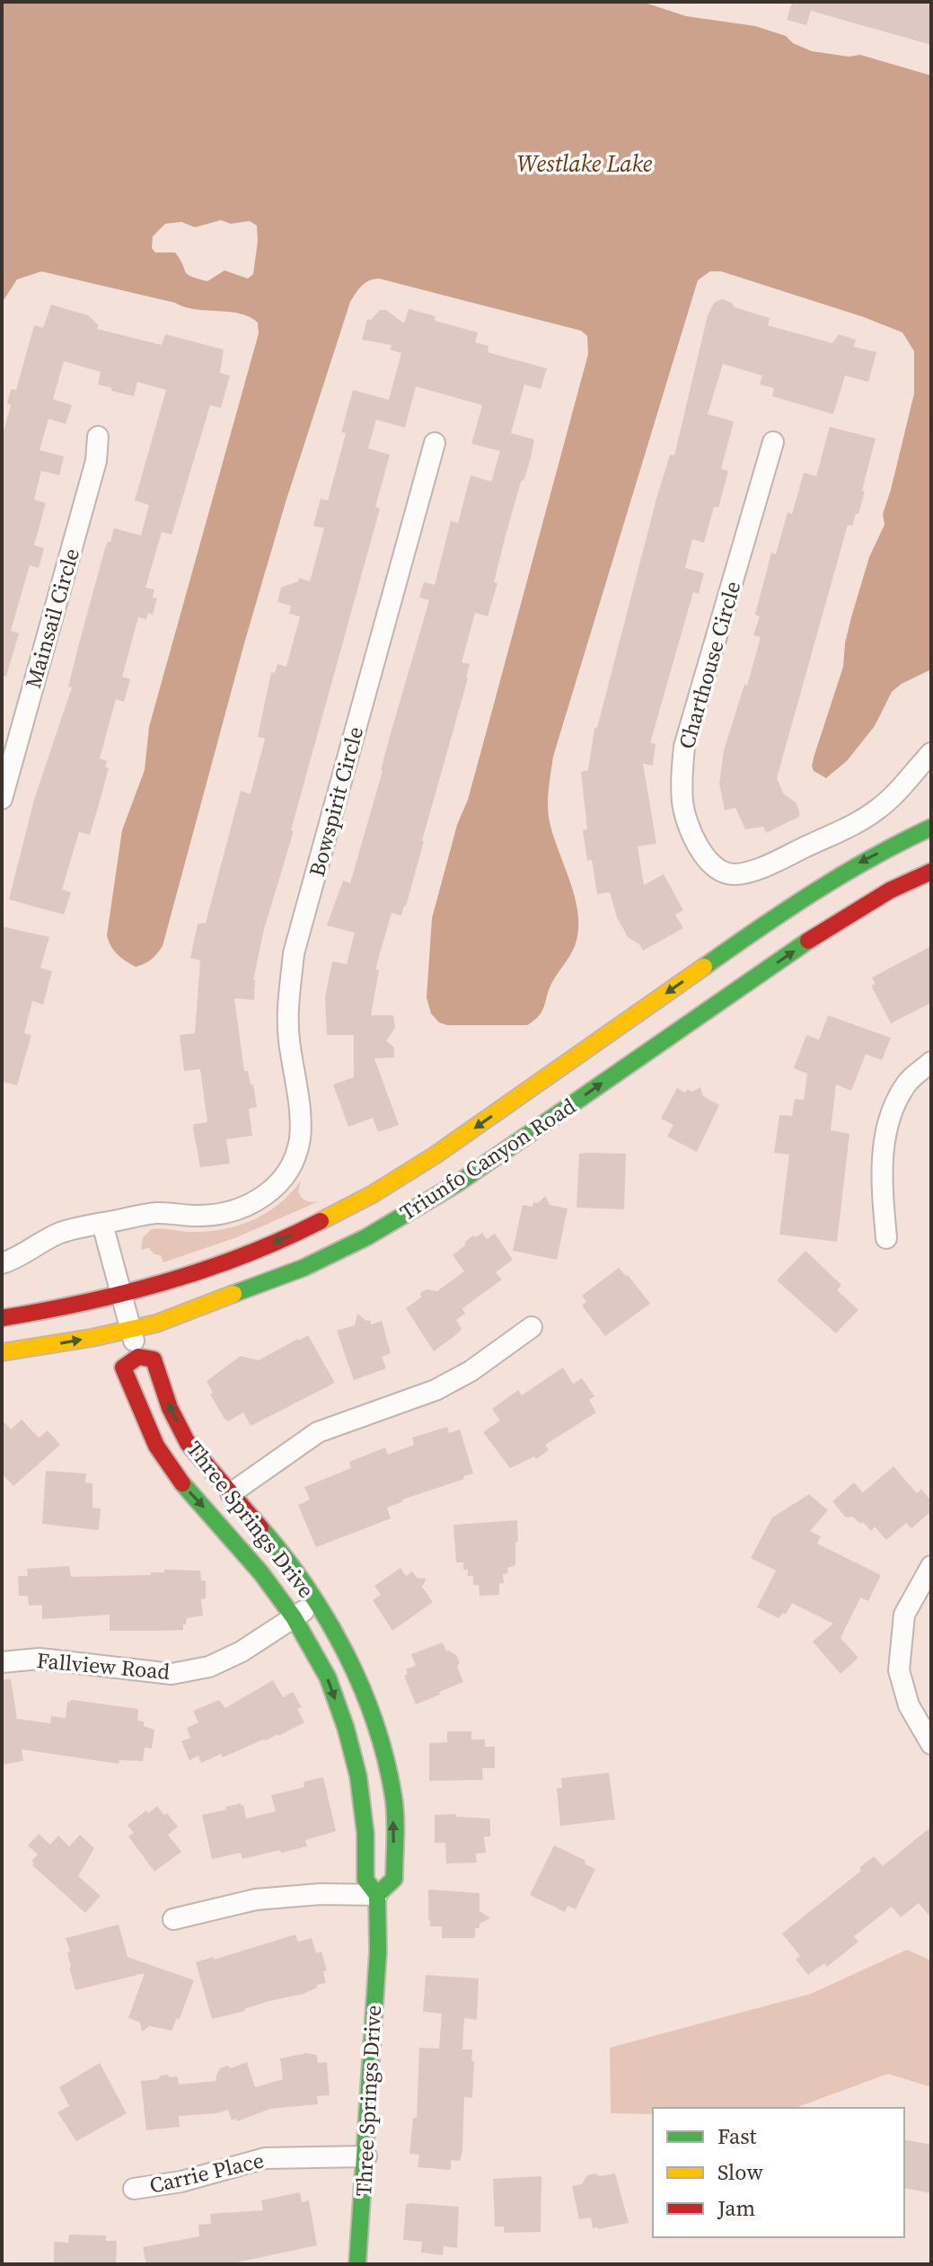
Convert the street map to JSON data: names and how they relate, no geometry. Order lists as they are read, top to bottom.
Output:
{
  "streets": {
    "street": [
      "Mainsail Circle",
      "Charthouse Circle",
      "Bowspirit Circle",
      "Triunfo Canyon Road",
      "Three Springs Drive",
      "Fallview Road",
      "Carrie Place"
    ]
  },
  "crossings": [
    ["Triunfo Canyon Road", "Three Springs Drive"],
    ["Three Springs Drive", "Fallview Road"],
    ["Three Springs Drive", "Carrie Place"]
  ],
  "water": ["Westlake Lake"],
  "legend": ["Fast", "Slow", "Jam"]
}
